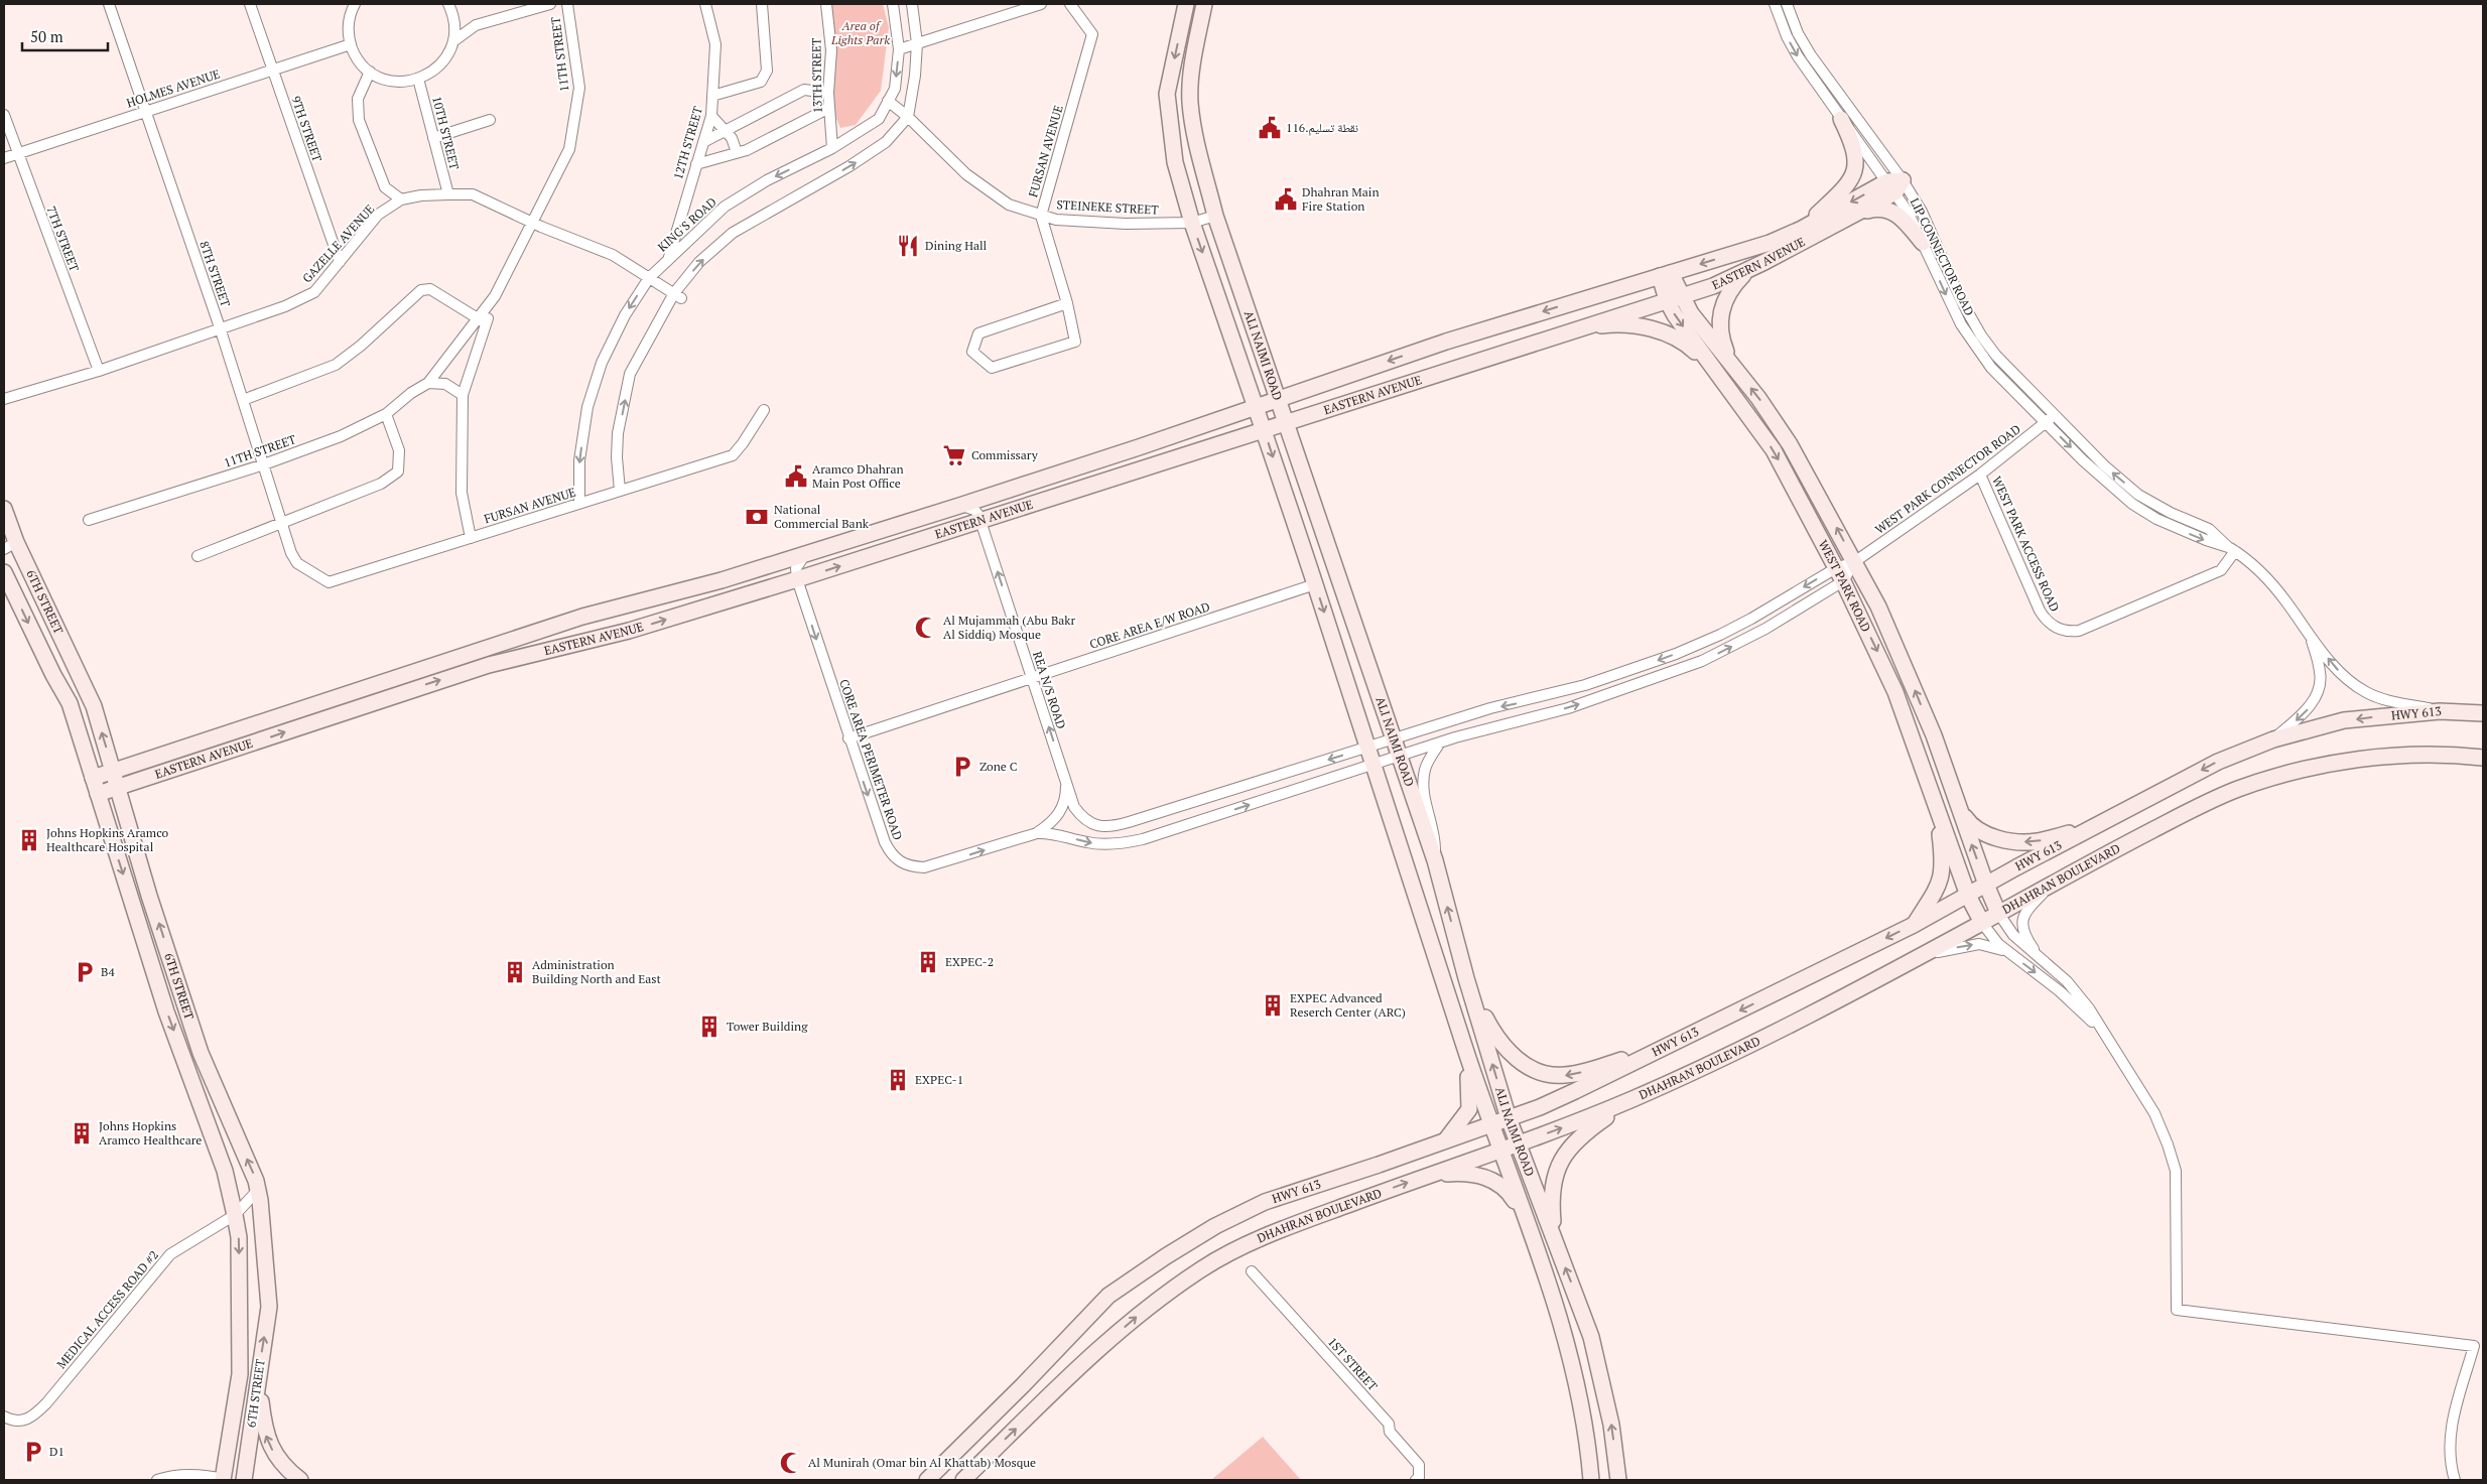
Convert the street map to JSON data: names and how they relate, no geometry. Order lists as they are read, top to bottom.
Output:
{
  "streets": {
    "main road": [
      "EASTERN AVENUE",
      "ALI NAIMI ROAD",
      "WEST PARK ROAD",
      "6TH STREET",
      "HWY 613",
      "DHAHRAN BOULEVARD"
    ],
    "street": [
      "11TH STREET",
      "13TH STREET",
      "HOLMES AVENUE",
      "9TH STREET",
      "10TH STREET",
      "12TH STREET",
      "FURSAN AVENUE",
      "STEINEKE STREET",
      "KING'S ROAD",
      "7TH STREET",
      "GAZELLE AVENUE",
      "LIP CONNECTOR ROAD",
      "8TH STREET",
      "WEST PARK CONNECTOR ROAD",
      "WEST PARK ACCESS ROAD",
      "CORE AREA E/W ROAD",
      "REA N/S ROAD",
      "CORE AREA PERIMETER ROAD",
      "MEDICAL ACCESS ROAD #2",
      "1ST STREET"
    ]
  },
  "crossings": [
    ["11TH STREET", "FURSAN AVENUE"],
    ["11TH STREET", "GAZELLE AVENUE"],
    ["11TH STREET", "8TH STREET"],
    ["13TH STREET", "KING'S ROAD"],
    ["HOLMES AVENUE", "9TH STREET"],
    ["HOLMES AVENUE", "7TH STREET"],
    ["HOLMES AVENUE", "8TH STREET"],
    ["9TH STREET", "GAZELLE AVENUE"],
    ["10TH STREET", "GAZELLE AVENUE"],
    ["12TH STREET", "KING'S ROAD"],
    ["FURSAN AVENUE", "STEINEKE STREET"],
    ["FURSAN AVENUE", "KING'S ROAD"],
    ["FURSAN AVENUE", "8TH STREET"],
    ["STEINEKE STREET", "KING'S ROAD"],
    ["STEINEKE STREET", "ALI NAIMI ROAD"],
    ["KING'S ROAD", "GAZELLE AVENUE"],
    ["7TH STREET", "GAZELLE AVENUE"],
    ["GAZELLE AVENUE", "8TH STREET"],
    ["LIP CONNECTOR ROAD", "EASTERN AVENUE"],
    ["LIP CONNECTOR ROAD", "WEST PARK CONNECTOR ROAD"],
    ["LIP CONNECTOR ROAD", "WEST PARK ACCESS ROAD"],
    ["LIP CONNECTOR ROAD", "HWY 613"],
    ["EASTERN AVENUE", "ALI NAIMI ROAD"],
    ["EASTERN AVENUE", "WEST PARK ROAD"],
    ["EASTERN AVENUE", "6TH STREET"],
    ["EASTERN AVENUE", "REA N/S ROAD"],
    ["EASTERN AVENUE", "CORE AREA PERIMETER ROAD"],
    ["ALI NAIMI ROAD", "CORE AREA E/W ROAD"],
    ["ALI NAIMI ROAD", "REA N/S ROAD"],
    ["ALI NAIMI ROAD", "HWY 613"],
    ["ALI NAIMI ROAD", "DHAHRAN BOULEVARD"],
    ["WEST PARK CONNECTOR ROAD", "WEST PARK ACCESS ROAD"],
    ["WEST PARK CONNECTOR ROAD", "WEST PARK ROAD"],
    ["WEST PARK ROAD", "REA N/S ROAD"],
    ["WEST PARK ROAD", "HWY 613"],
    ["WEST PARK ROAD", "DHAHRAN BOULEVARD"],
    ["6TH STREET", "MEDICAL ACCESS ROAD #2"],
    ["CORE AREA E/W ROAD", "REA N/S ROAD"],
    ["CORE AREA E/W ROAD", "CORE AREA PERIMETER ROAD"]
  ],
  "one_way": ["HWY 613", "DHAHRAN BOULEVARD"],
  "parks": ["Area of Lights Park"],
  "places": {
    "public building": ["نقطة تسليم.116", "Dhahran Main Fire Station", "Aramco Dhahran Main Post Office"],
    "restaurant": ["Dining Hall"],
    "supermarket": ["Commissary"],
    "bank": ["National Commercial Bank"],
    "mosque": ["Al Mujammah (Abu Bakr Al Siddiq) Mosque", "Al Munirah (Omar bin Al Khattab) Mosque"],
    "parking": ["Zone C", "B4", "D1"],
    "building": [
      "Johns Hopkins Aramco Healthcare Hospital",
      "EXPEC-2",
      "Administration Building North and East",
      "EXPEC Advanced Reserch Center (ARC)",
      "Tower Building",
      "EXPEC-1",
      "Johns Hopkins Aramco Healthcare"
    ]
  },
  "scale_bar": "50 m"
}
